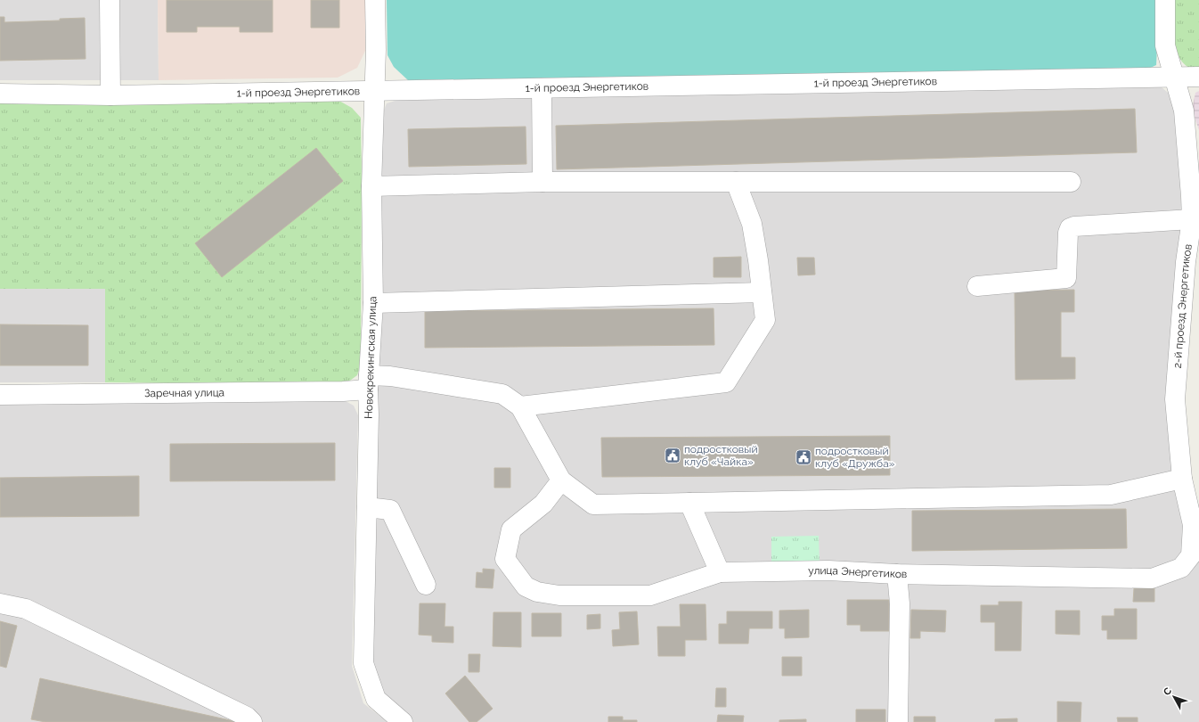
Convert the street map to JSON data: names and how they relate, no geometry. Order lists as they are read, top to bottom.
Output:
{
  "streets": {
    "street": [
      "1-й проезд Энергетиков",
      "2-й проезд Энергетиков",
      "Новокрекингская улица",
      "Заречная улица",
      "улица Энергетиков"
    ]
  },
  "crossings": [
    ["1-й проезд Энергетиков", "2-й проезд Энергетиков"],
    ["1-й проезд Энергетиков", "Новокрекингская улица"],
    ["2-й проезд Энергетиков", "улица Энергетиков"],
    ["Новокрекингская улица", "Заречная улица"]
  ],
  "places": {
    "public building": ["подростковый клуб «Чайка»", "подростковый клуб «Дружба»"]
  },
  "north": "top left"
}
